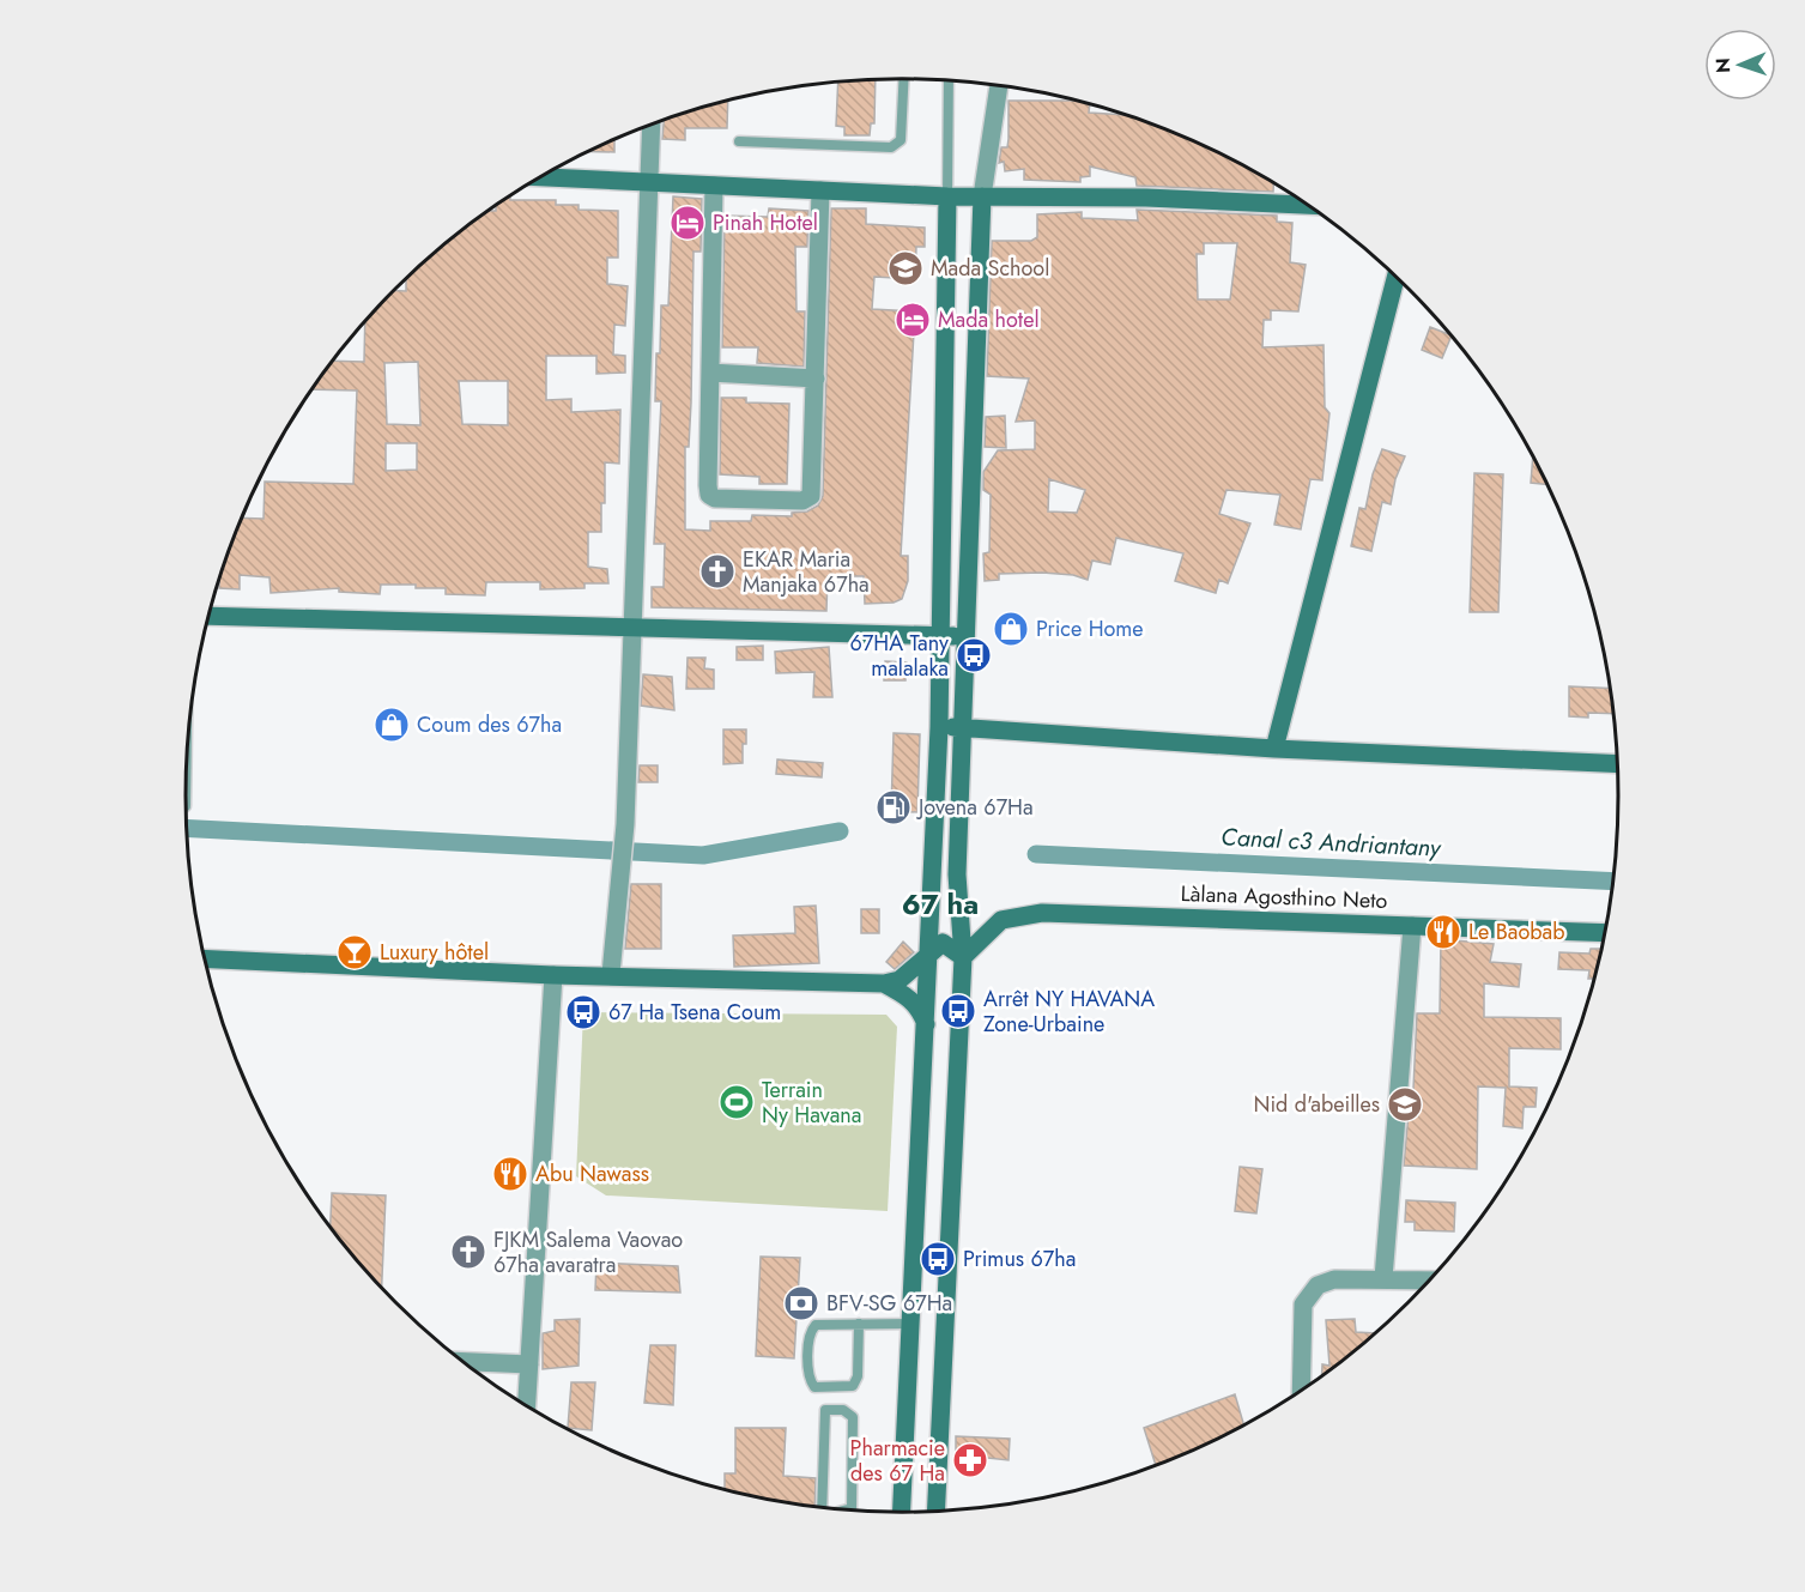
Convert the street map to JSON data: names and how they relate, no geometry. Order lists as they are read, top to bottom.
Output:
{
  "streets": {
    "main road": ["Làlana Agosthino Neto"]
  },
  "districts": ["67 ha"],
  "water": ["Canal c3 Andriantany"],
  "places": {
    "hotel": ["Pinah Hotel", "Mada hotel"],
    "school or university": ["Mada School", "Nid d'abeilles"],
    "church": ["EKAR Maria Manjaka 67ha", "FJKM Salema Vaovao 67ha avaratra"],
    "shop": ["Price Home", "Coum des 67ha"],
    "bus stop": [
      "67HA Tany malalaka",
      "Arrêt NY HAVANA Zone-Urbaine",
      "67 Ha Tsena Coum",
      "Primus 67ha"
    ],
    "fuel station": ["Jovena 67Ha"],
    "restaurant": ["Le Baobab", "Abu Nawass"],
    "bar": ["Luxury hôtel"],
    "sports": ["Terrain Ny Havana"],
    "bank": ["BFV-SG 67Ha"],
    "pharmacy": ["Pharmacie des 67 Ha"]
  },
  "north": "left"
}
